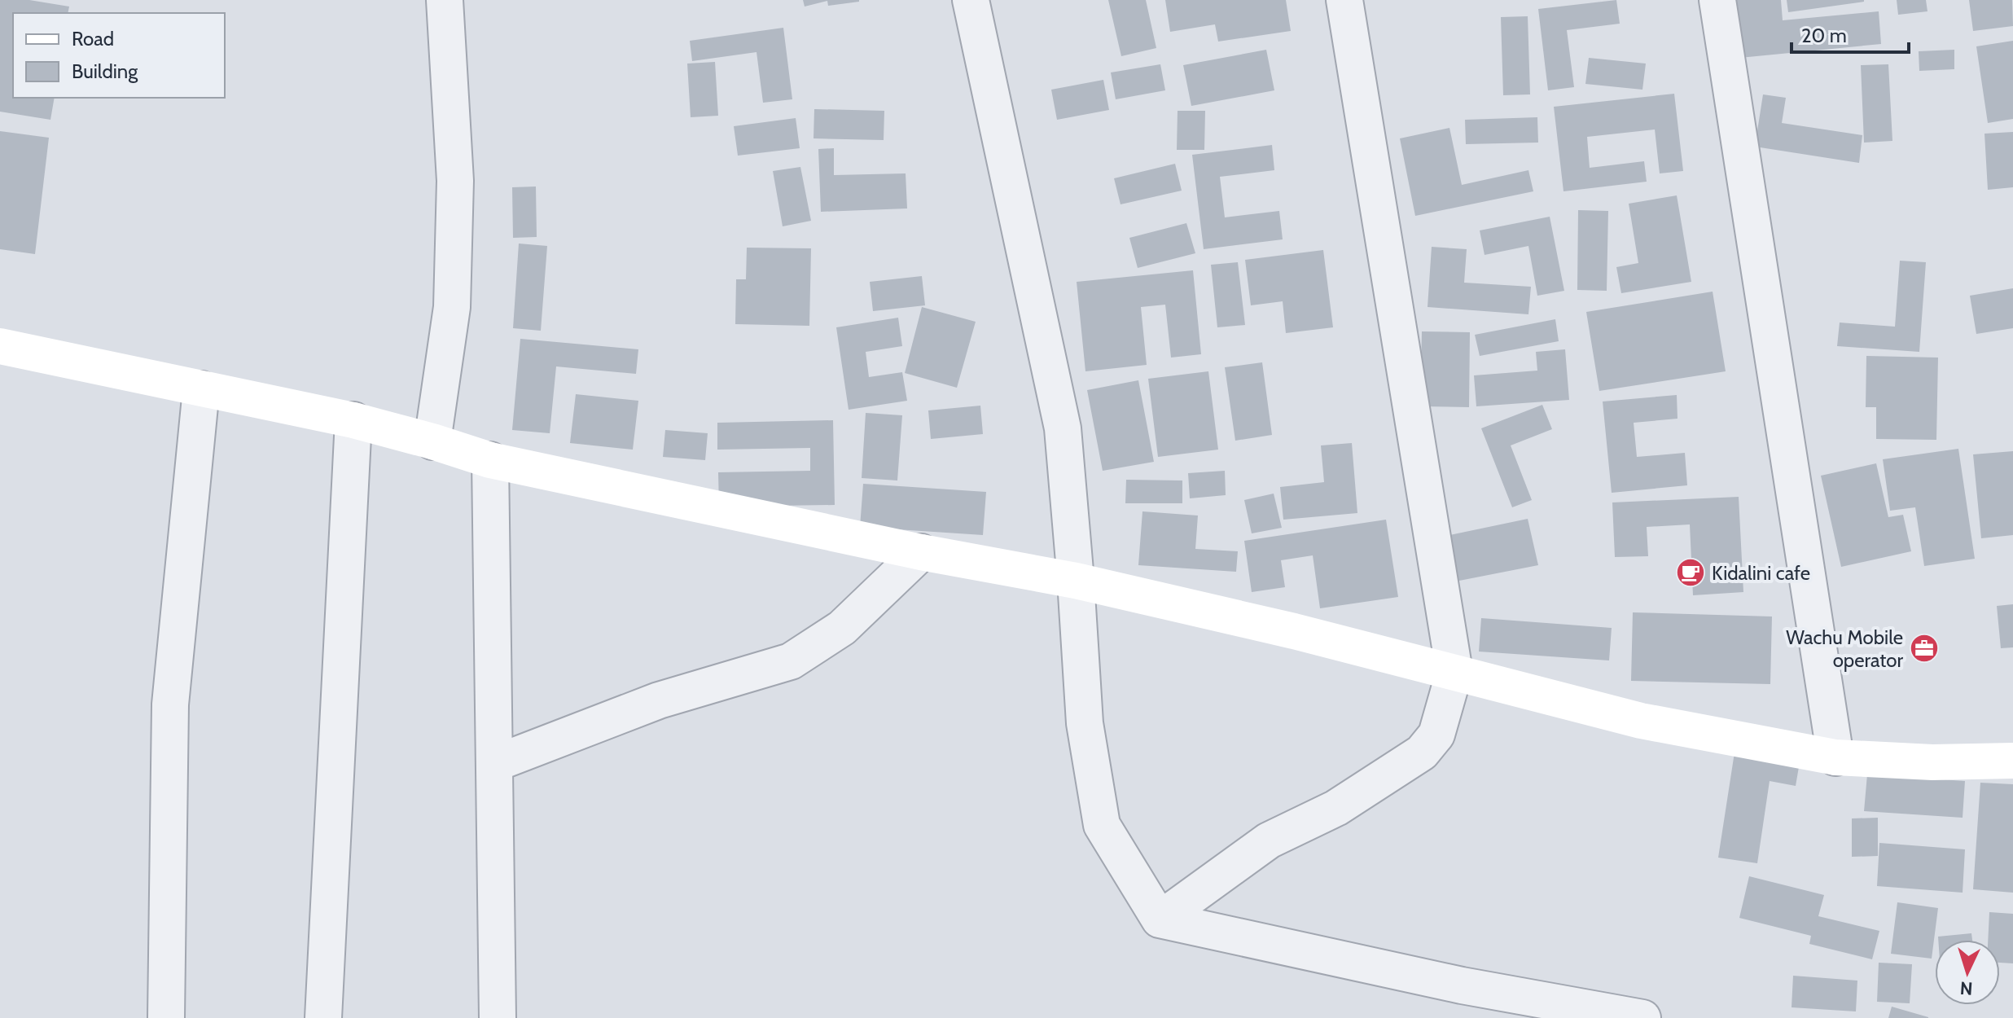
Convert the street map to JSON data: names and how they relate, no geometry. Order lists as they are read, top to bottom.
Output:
{
  "places": {
    "cafe": ["Kidalini cafe"],
    "office": ["Wachu Mobile operator"]
  },
  "legend": ["Road", "Building"],
  "scale_bar": "20 m",
  "north": "bottom"
}
